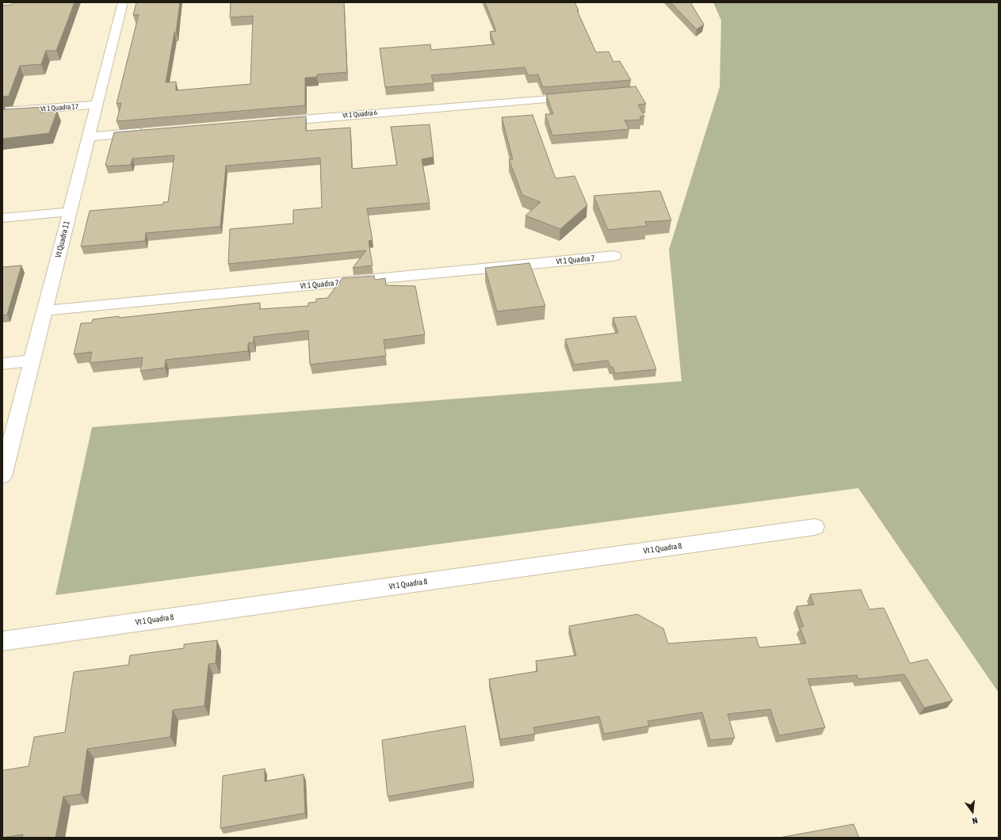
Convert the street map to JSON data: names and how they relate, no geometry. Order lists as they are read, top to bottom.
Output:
{
  "streets": {
    "street": [
      "Vt 1 Quadra 17",
      "Vt 1 Quadra 6",
      "Vt Quadra 11",
      "Vt 1 Quadra 7",
      "Vt 1 Quadra 8"
    ]
  },
  "crossings": [
    ["Vt 1 Quadra 17", "Vt Quadra 11"],
    ["Vt Quadra 11", "Vt 1 Quadra 7"]
  ],
  "north": "bottom"
}
